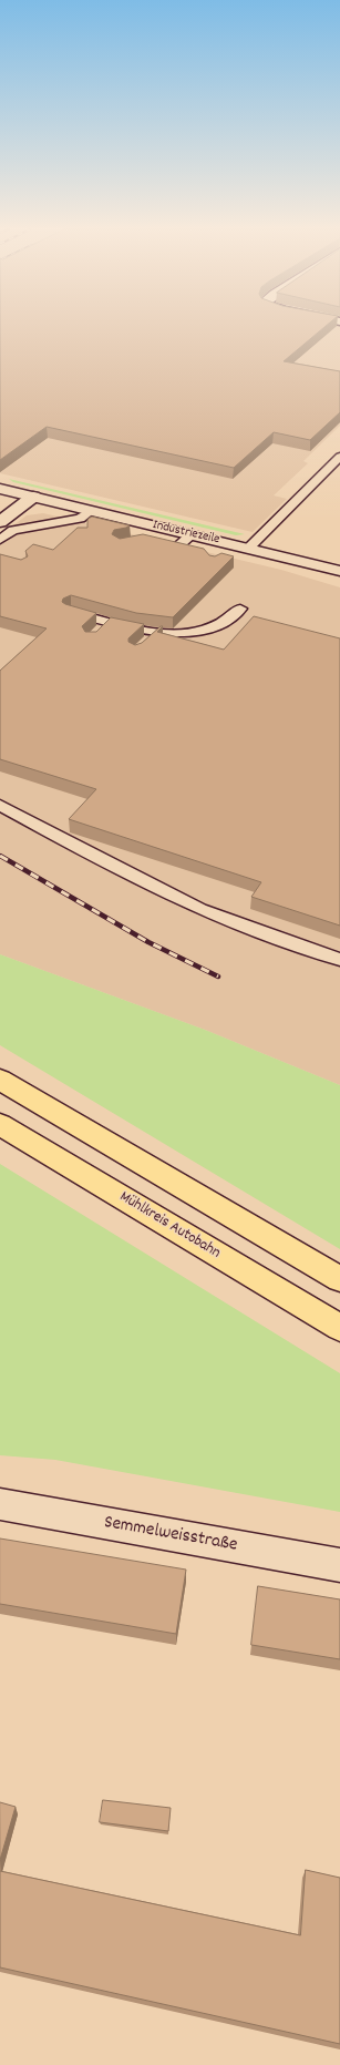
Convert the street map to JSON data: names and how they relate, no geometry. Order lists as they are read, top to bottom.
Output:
{
  "streets": {
    "highway": ["Mühlkreis Autobahn"],
    "street": ["Industriezeile", "Semmelweisstraße"]
  }
}
